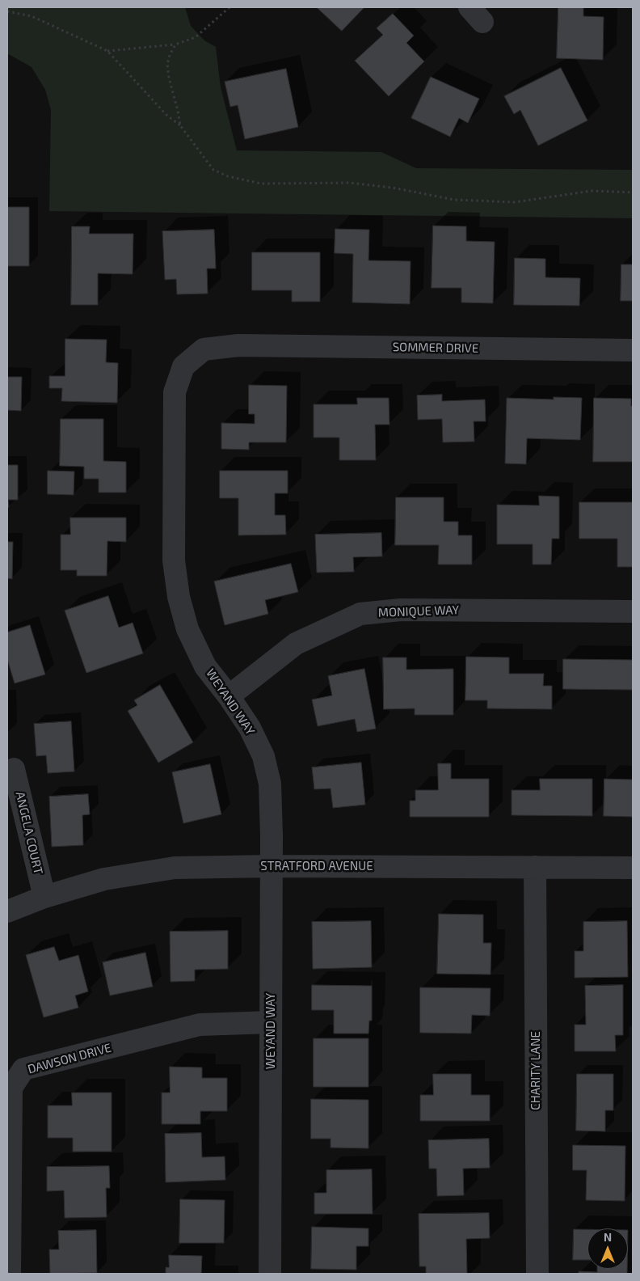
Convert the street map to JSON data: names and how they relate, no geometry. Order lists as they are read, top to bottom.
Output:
{
  "streets": {
    "street": [
      "SOMMER DRIVE",
      "MONIQUE WAY",
      "WEYAND WAY",
      "ANGELA COURT",
      "STRATFORD AVENUE",
      "DAWSON DRIVE",
      "CHARITY LANE"
    ]
  },
  "crossings": [
    ["SOMMER DRIVE", "WEYAND WAY"],
    ["MONIQUE WAY", "WEYAND WAY"],
    ["WEYAND WAY", "STRATFORD AVENUE"],
    ["WEYAND WAY", "DAWSON DRIVE"],
    ["ANGELA COURT", "STRATFORD AVENUE"],
    ["STRATFORD AVENUE", "CHARITY LANE"]
  ],
  "north": "top"
}
